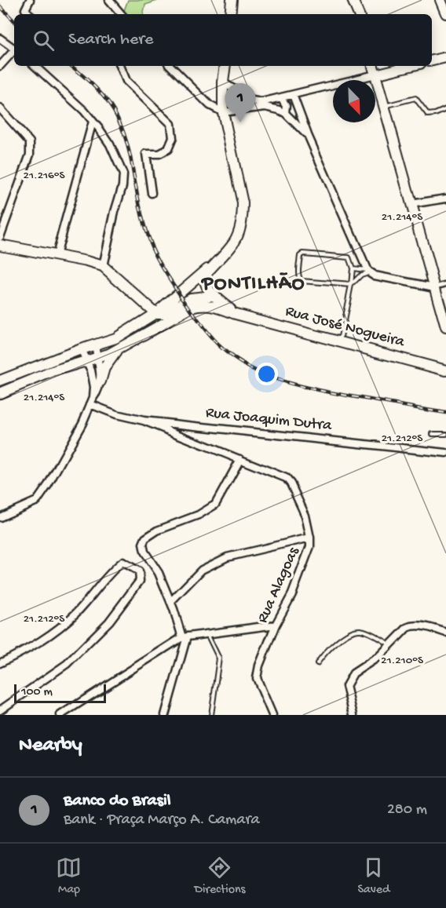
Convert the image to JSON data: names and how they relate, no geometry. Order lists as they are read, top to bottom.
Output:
{
  "streets": {
    "main road": ["Rua José Nogueira"],
    "street": ["Rua Joaquim Dutra", "Rua Alagoas"]
  },
  "crossings": [
    ["Rua Joaquim Dutra", "Rua Alagoas"]
  ],
  "districts": ["PONTILHÃO"],
  "scale_bar": "100 m",
  "north": "bottom right",
  "page": {
    "search": "Search here",
    "pins": "1",
    "scale": "100 m",
    "heading": "Nearby",
    "list": [
      {
        "mark": "1",
        "name": "Banco do Brasil",
        "note": "Bank · Praça Março A. Camara",
        "value": "280 m"
      }
    ],
    "nav": ["Map", "Directions", "Saved"]
  },
  "coordinates": [
    "21.216°S",
    "21.214°S",
    "21.212°S",
    "21.210°S"
  ]
}
